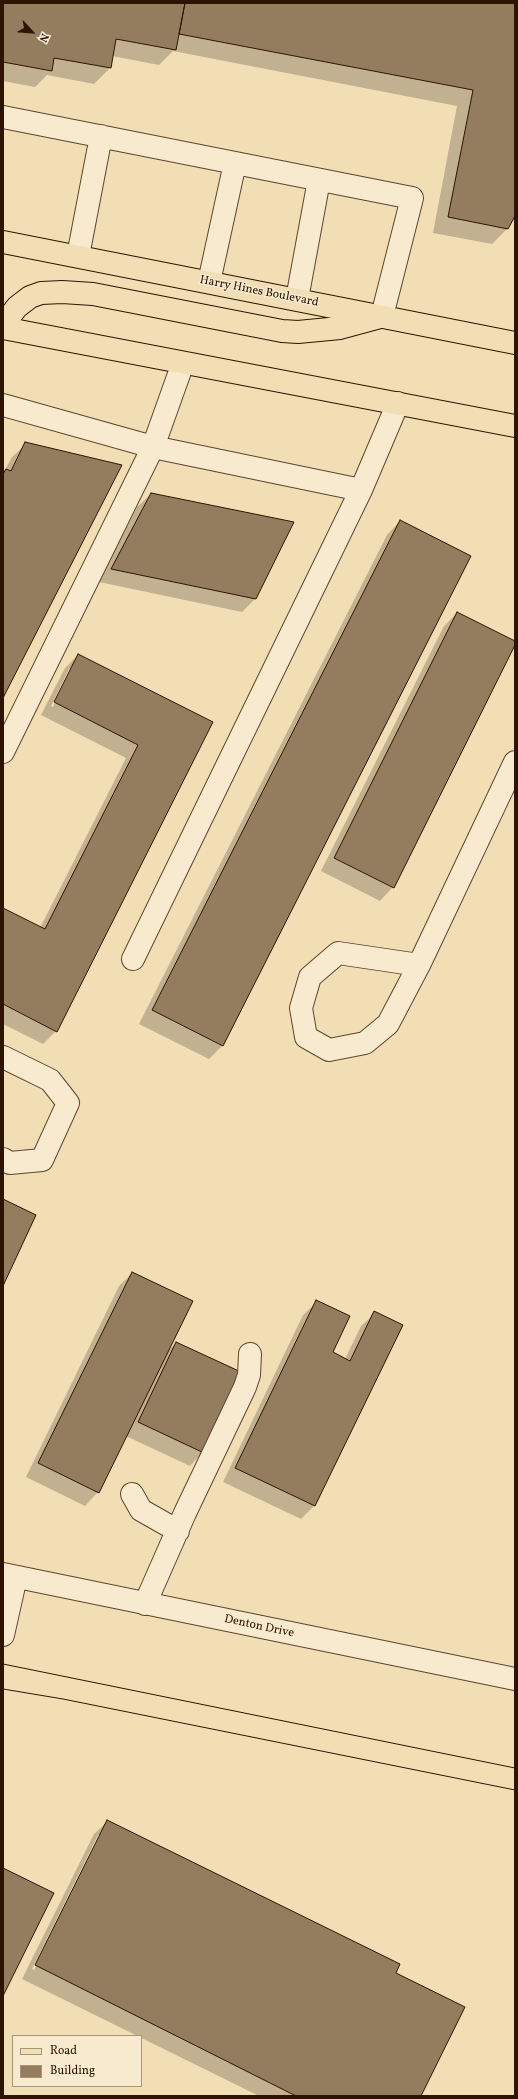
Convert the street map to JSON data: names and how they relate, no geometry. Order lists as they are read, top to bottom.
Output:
{
  "streets": {
    "main road": ["Harry Hines Boulevard"],
    "street": ["Denton Drive"]
  },
  "legend": ["Road", "Building"],
  "north": "bottom right"
}
